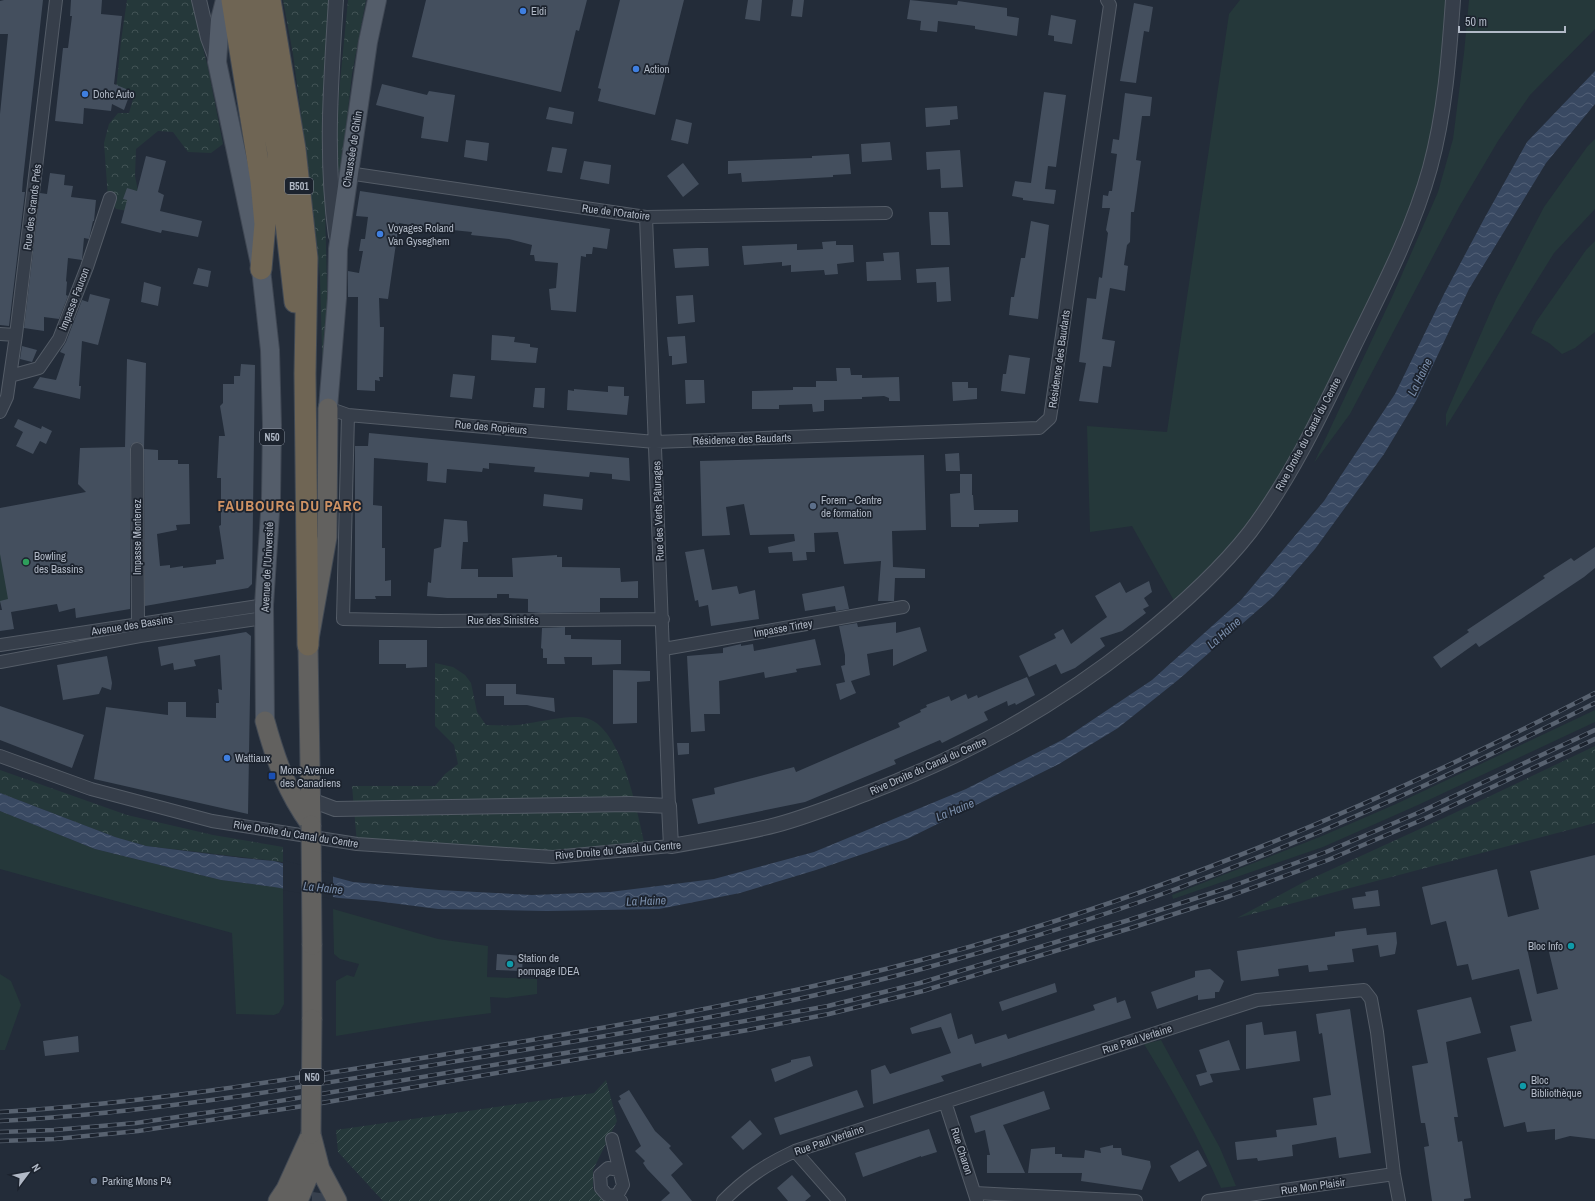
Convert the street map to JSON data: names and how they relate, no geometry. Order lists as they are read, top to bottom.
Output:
{
  "streets": {
    "highway": ["B501", "N50"],
    "main road": ["Chaussée de Ghlin", "Avenue de l'Université"],
    "street": [
      "Rue des Grands Prés",
      "Rue de l'Oratoire",
      "Impasse Faucon",
      "Résidence des Baudarts",
      "Rue des Ropieurs",
      "Rive Droite du Canal du Centre",
      "Rue des Verts Pâturages",
      "Impasse Montenez",
      "Rue des Sinistrés",
      "Avenue des Bassins",
      "Impasse Tirtey",
      "Rue Paul Verlaine",
      "Rue Charon",
      "Rue Mon Plaisir"
    ]
  },
  "crossings": [
    ["Chaussée de Ghlin", "Rue de l'Oratoire"],
    ["Chaussée de Ghlin", "Rue des Ropieurs"],
    ["Chaussée de Ghlin", "N50"],
    ["B501", "N50"],
    ["Rue des Grands Prés", "Impasse Faucon"],
    ["Rue de l'Oratoire", "Rue des Verts Pâturages"],
    ["Résidence des Baudarts", "Rue des Ropieurs"],
    ["Résidence des Baudarts", "Rue des Verts Pâturages"],
    ["Rue des Ropieurs", "N50"],
    ["Rue des Ropieurs", "Rue des Verts Pâturages"],
    ["Rue des Ropieurs", "Rue des Sinistrés"],
    ["N50", "Avenue de l'Université"],
    ["Rue des Verts Pâturages", "Rue des Sinistrés"],
    ["Rue des Verts Pâturages", "Impasse Tirtey"],
    ["Impasse Montenez", "Avenue des Bassins"],
    ["Avenue de l'Université", "Avenue des Bassins"],
    ["Rue Paul Verlaine", "Rue Charon"],
    ["Rue Paul Verlaine", "Rue Mon Plaisir"]
  ],
  "districts": ["FAUBOURG DU PARC"],
  "water": ["La Haine"],
  "places": {
    "other": [
      "Eldi",
      "Action",
      "Dohc Auto",
      "Voyages Roland Van Gyseghem",
      "Forem - Centre de formation",
      "Bowling des Bassins",
      "Wattiaux",
      "Bloc Info",
      "Station de pompage IDEA",
      "Bloc Bibliothèque",
      "Parking Mons P4"
    ],
    "transit": ["Mons Avenue des Canadiens"]
  },
  "scale_bar": "50 m",
  "north": "top right"
}
